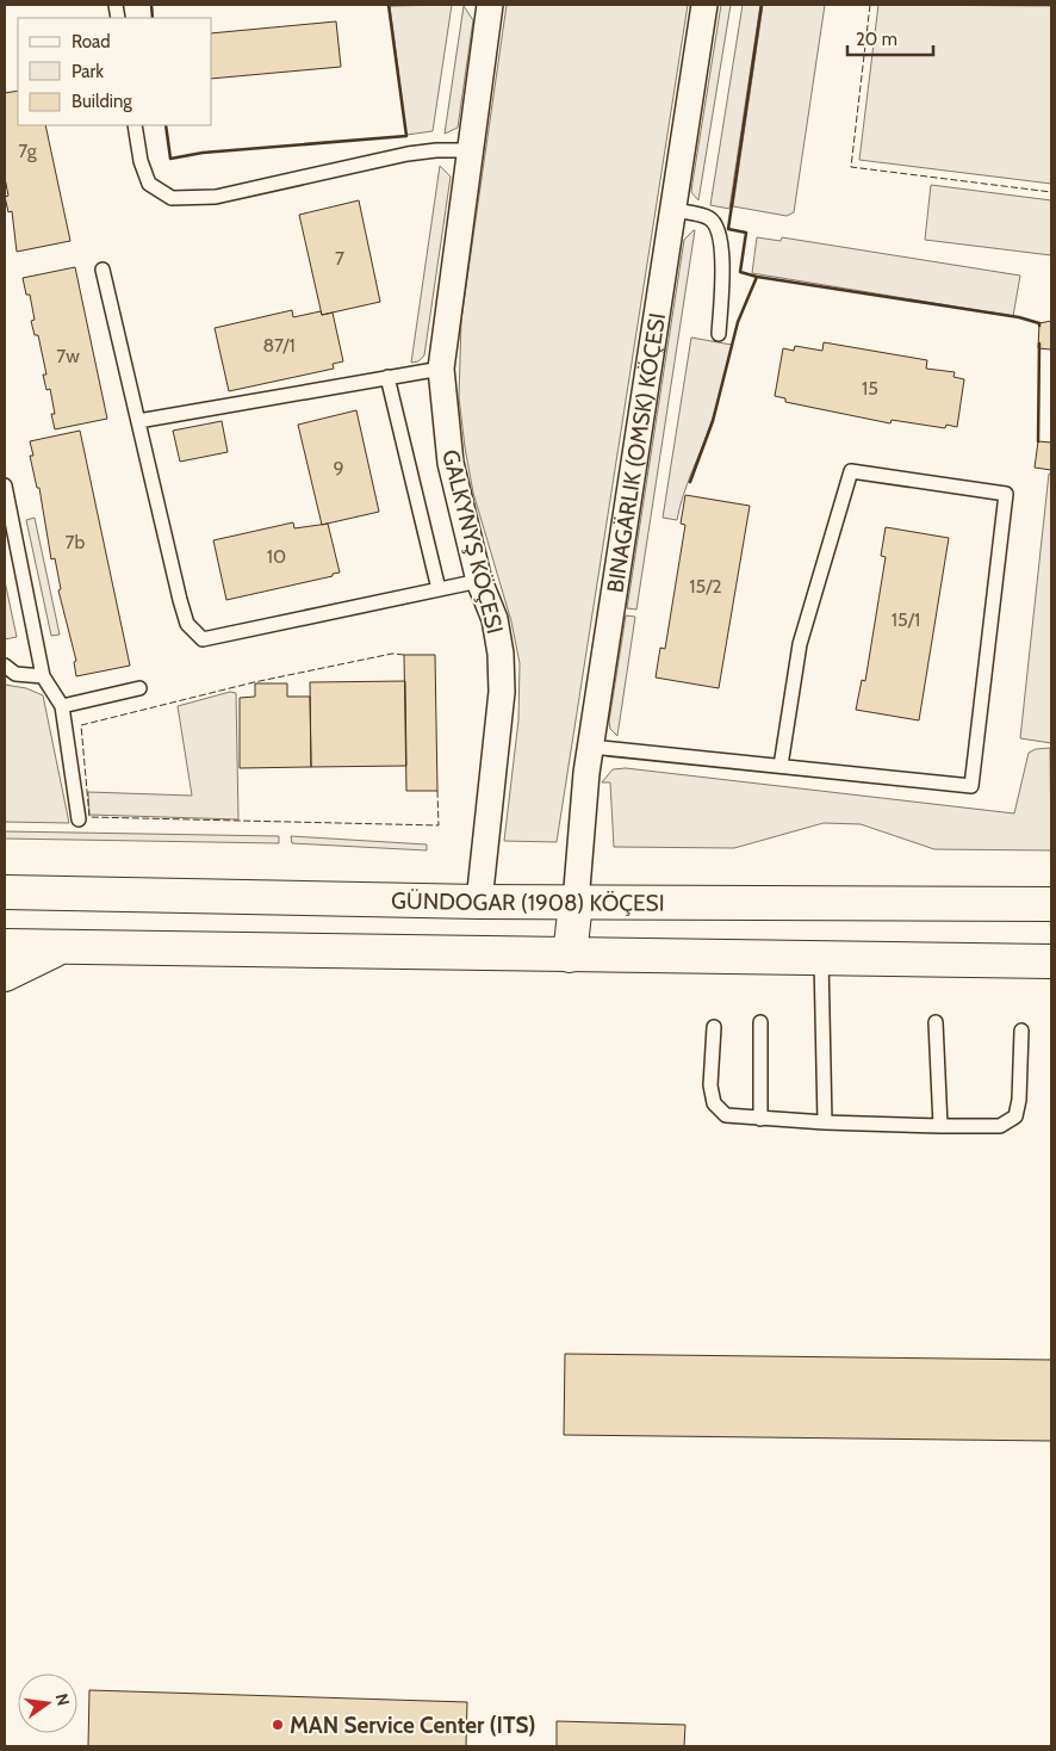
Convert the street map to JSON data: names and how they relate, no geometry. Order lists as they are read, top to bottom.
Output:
{
  "streets": {
    "main road": ["GÜNDOGAR (1908) KÖÇESI"],
    "street": ["BINAGÄRLIK (OMSK) KÖÇESI", "GALKYNYŞ KÖÇESI"]
  },
  "crossings": [
    ["BINAGÄRLIK (OMSK) KÖÇESI", "GÜNDOGAR (1908) KÖÇESI"],
    ["GALKYNYŞ KÖÇESI", "GÜNDOGAR (1908) KÖÇESI"]
  ],
  "places": ["MAN Service Center (ITS)"],
  "house_numbers": [
    "7g",
    "7",
    "87/1",
    "7w",
    "15",
    "9",
    "7b",
    "10",
    "15/2",
    "15/1"
  ],
  "legend": ["Road", "Park", "Building"],
  "scale_bar": "20 m",
  "north": "right"
}
